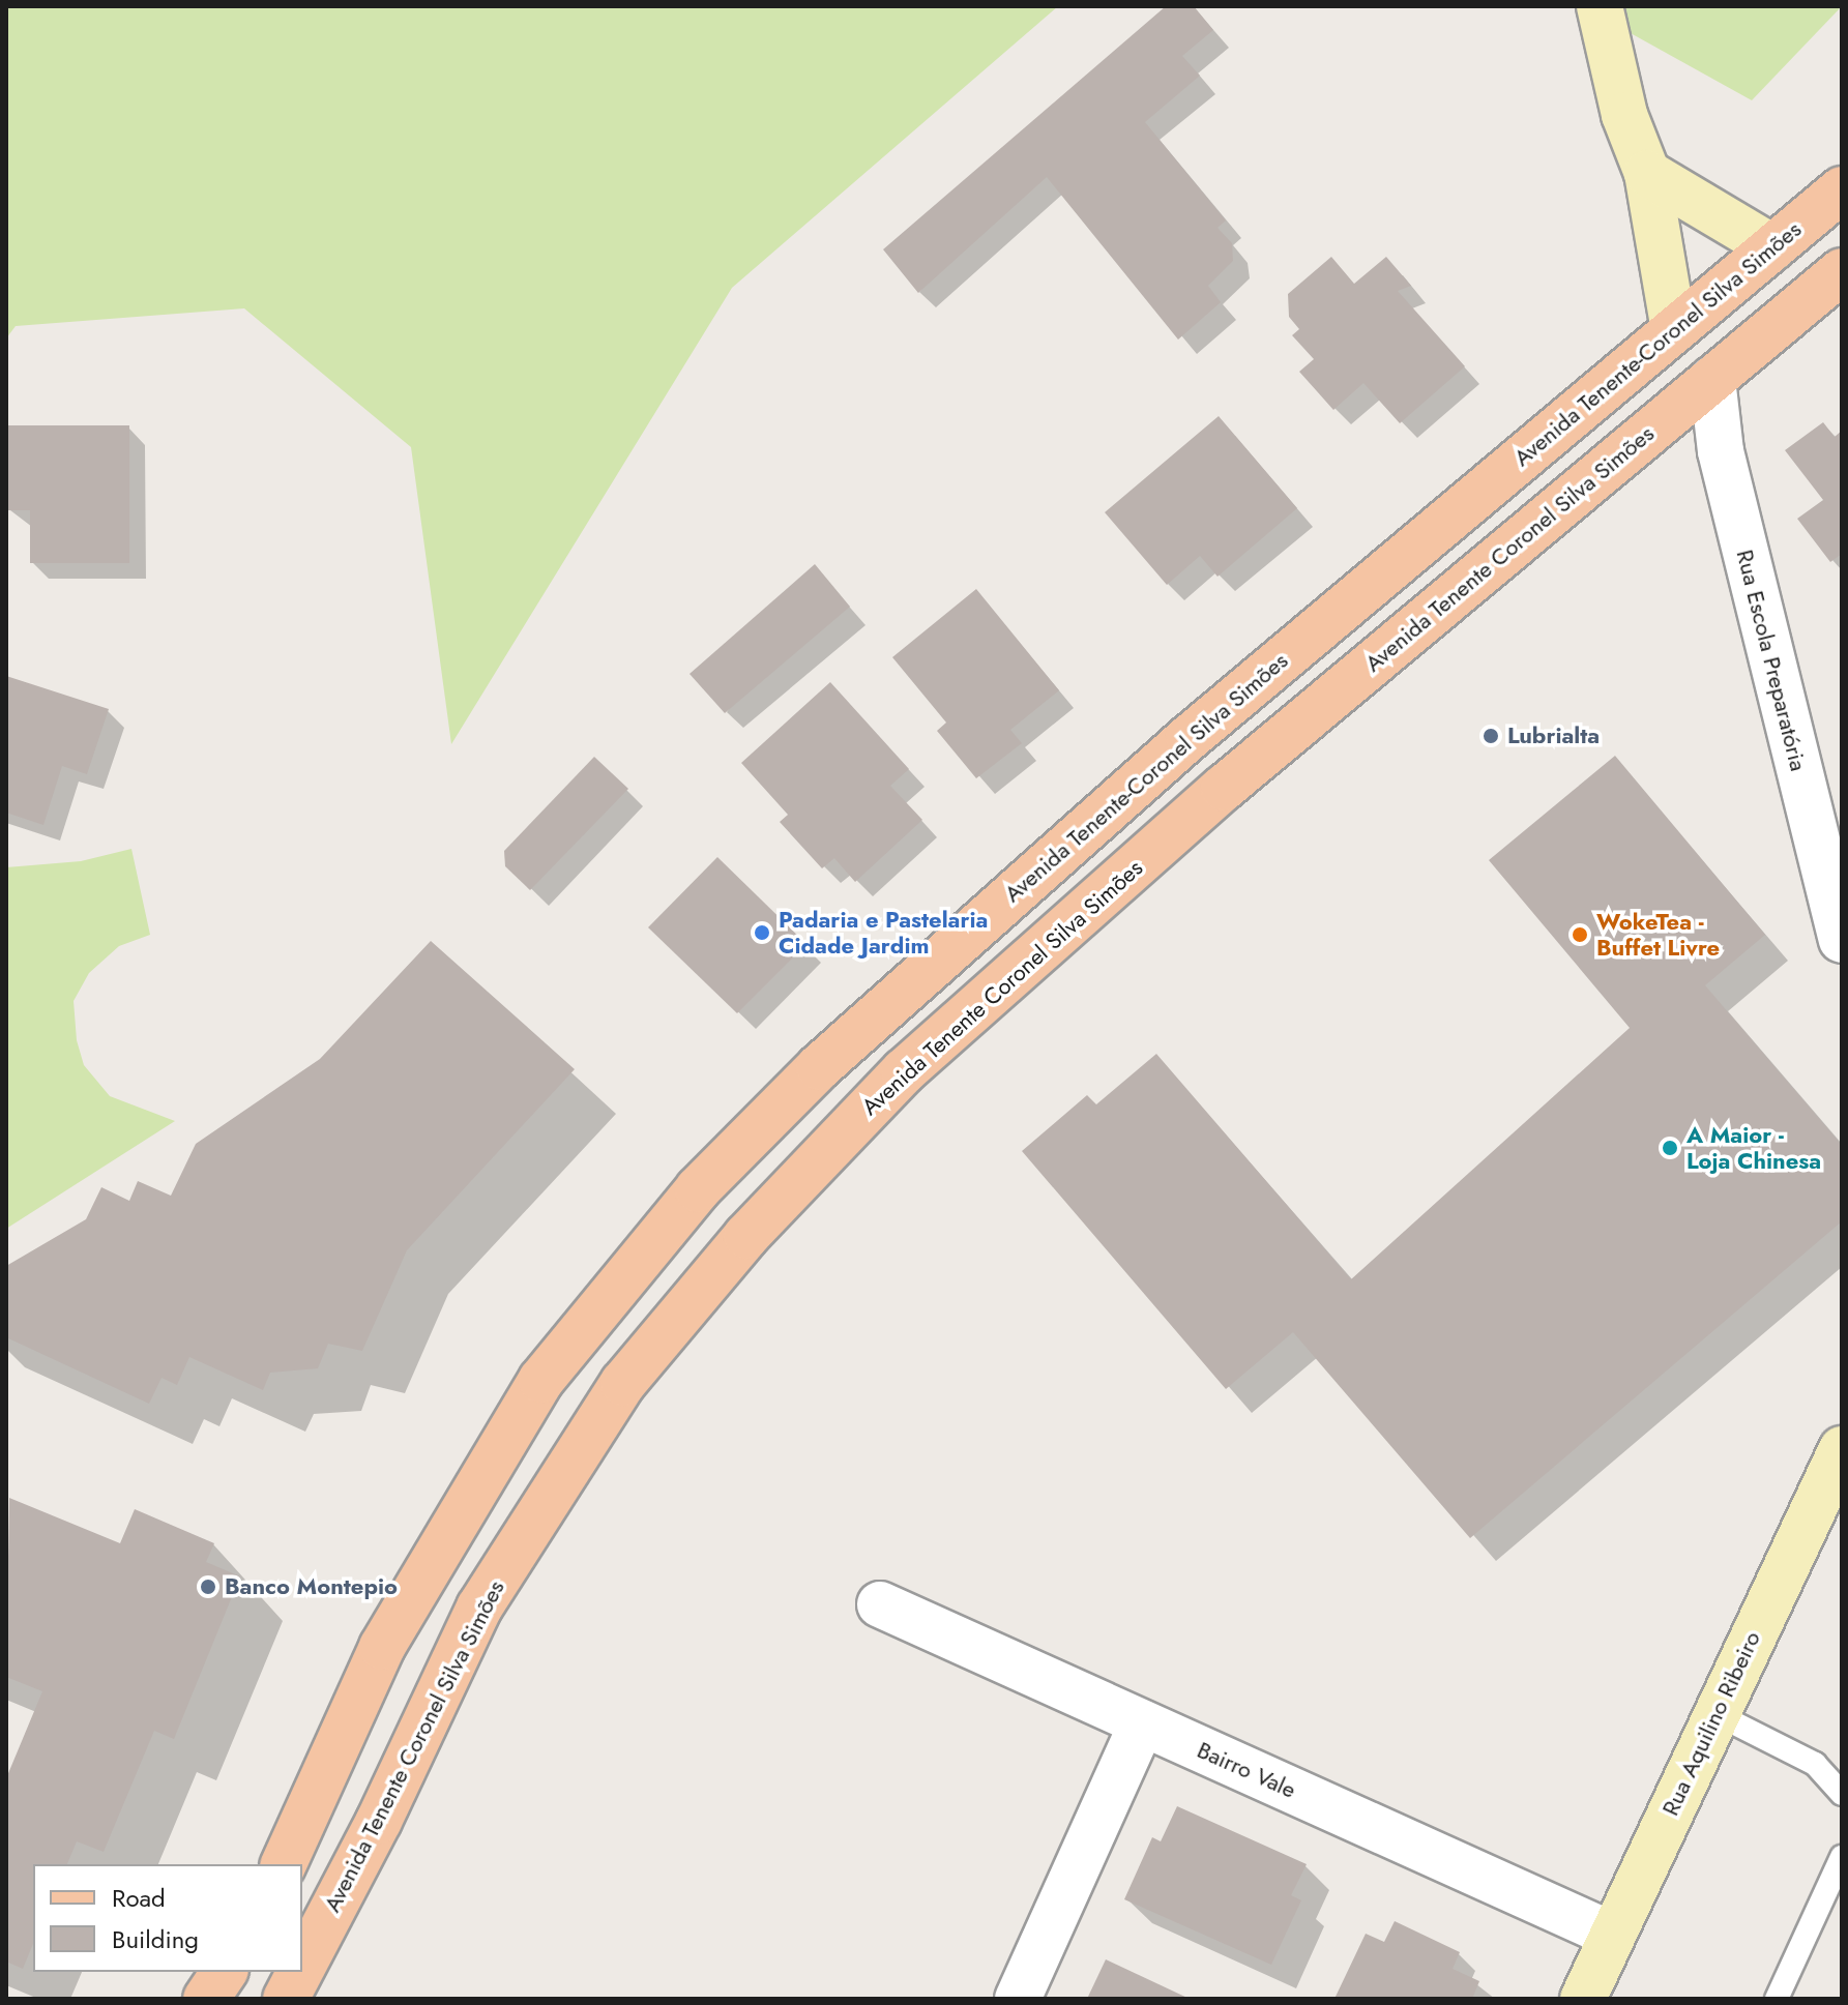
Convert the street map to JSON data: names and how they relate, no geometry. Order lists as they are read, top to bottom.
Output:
{
  "streets": {
    "main road": ["Avenida Tenente-Coronel Silva Simões", "Avenida Tenente Coronel Silva Simões"],
    "street": ["Rua Escola Preparatória", "Rua Aquilino Ribeiro", "Bairro Vale"]
  },
  "crossings": [
    ["Avenida Tenente Coronel Silva Simões", "Rua Escola Preparatória"],
    ["Rua Aquilino Ribeiro", "Bairro Vale"]
  ],
  "places": [
    "Lubrialta",
    "Padaria e Pastelaria Cidade Jardim",
    "WokeTea - Buffet Livre",
    "A Maior - Loja Chinesa",
    "Banco Montepio"
  ],
  "legend": ["Road", "Building"]
}
